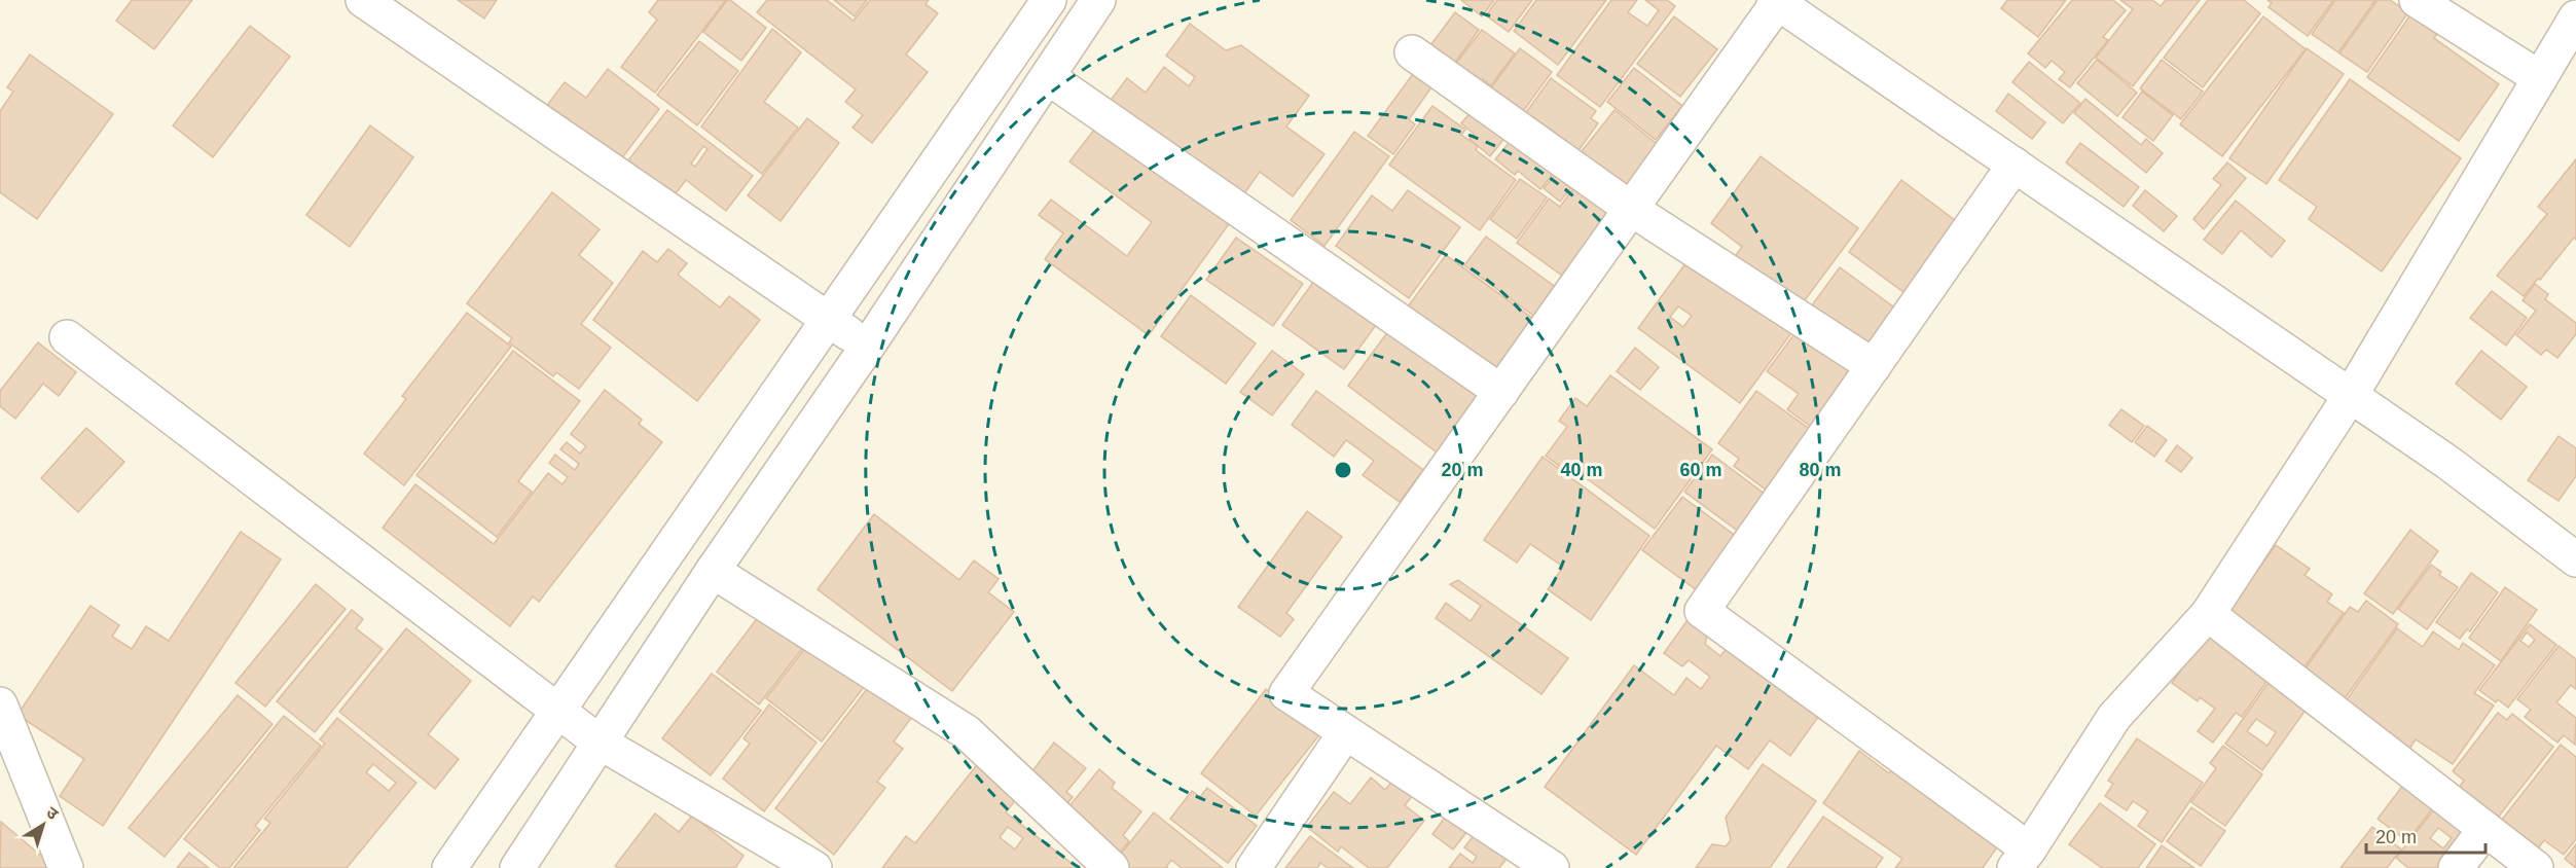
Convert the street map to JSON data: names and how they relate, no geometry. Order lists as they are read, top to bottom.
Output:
{
  "scale_bar": "20 m",
  "north": "top right",
  "rings": [
    "20 m",
    "40 m",
    "60 m",
    "80 m"
  ]
}
